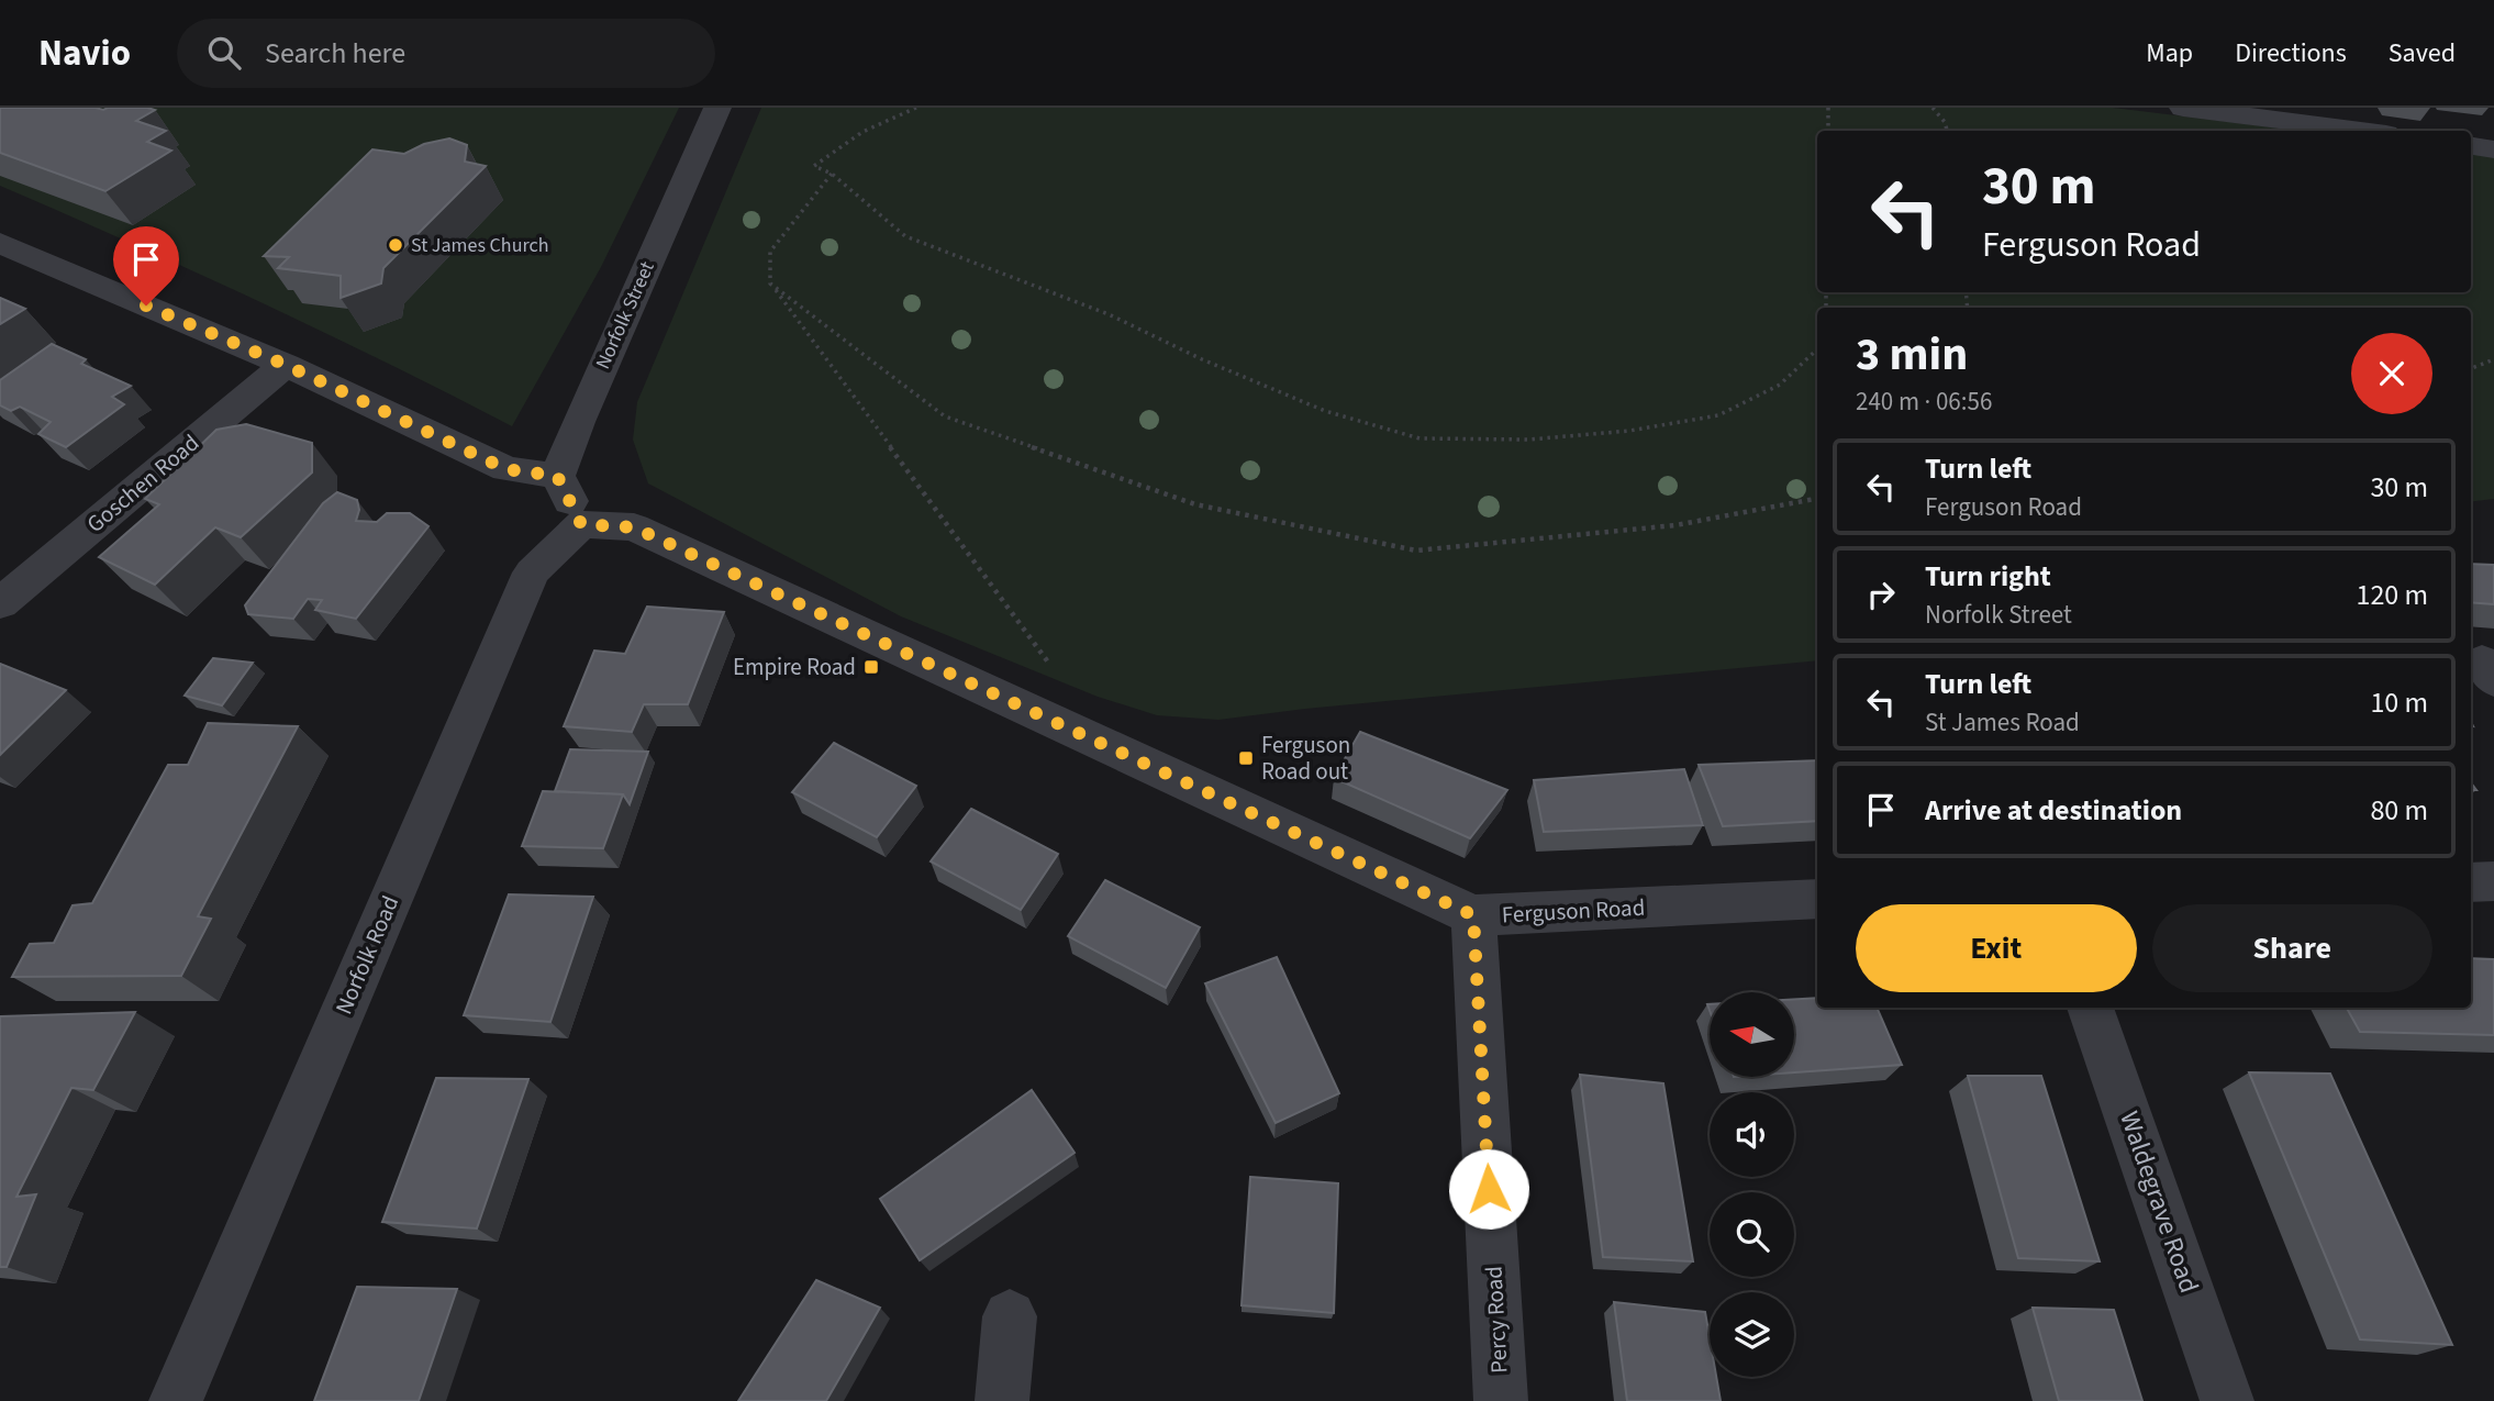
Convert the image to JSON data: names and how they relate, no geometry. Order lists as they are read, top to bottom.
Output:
{
  "streets": {
    "street": [
      "Norfolk Street",
      "Goschen Road",
      "Ferguson Road",
      "Norfolk Road",
      "Waldegrave Road",
      "Percy Road"
    ]
  },
  "crossings": [
    ["Ferguson Road", "Norfolk Road"],
    ["Ferguson Road", "Percy Road"]
  ],
  "places": {
    "other": ["St James Church"],
    "transit": ["Empire Road", "Ferguson Road out"]
  },
  "north": "left",
  "page": {
    "header": "Navio",
    "search": "Search here",
    "nav": ["Map", "Directions", "Saved"],
    "turn": ["30 m", "Ferguson Road"],
    "heading": ["3 min", "240 m · 06:56"],
    "list": [
      {
        "name": "Turn left",
        "note": "Ferguson Road",
        "value": "30 m"
      },
      {
        "name": "Turn right",
        "note": "Norfolk Street",
        "value": "120 m"
      },
      {
        "name": "Turn left",
        "note": "St James Road",
        "value": "10 m"
      },
      {
        "name": "Arrive at destination",
        "value": "80 m"
      }
    ],
    "buttons": ["Exit", "Share"]
  }
}
